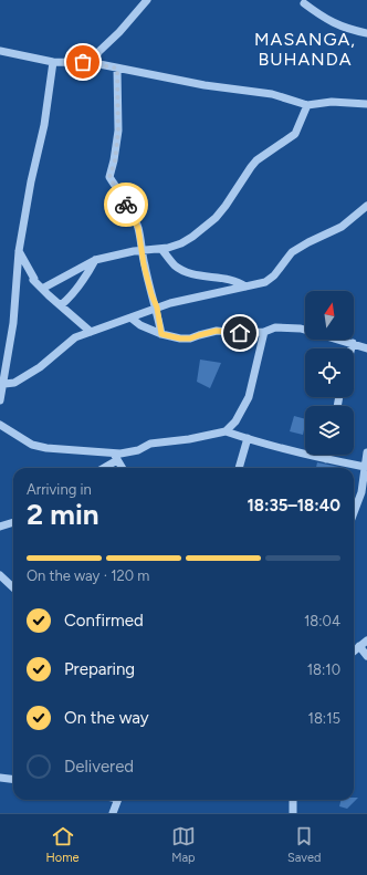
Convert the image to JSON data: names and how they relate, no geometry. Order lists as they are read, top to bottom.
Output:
{
  "districts": ["MASANGA, BUHANDA"],
  "north": "top",
  "page": {
    "heading": ["2 min", "Arriving in", "18:35–18:40"],
    "bar": "On the way · 120 m",
    "list": [
      ["Confirmed", "18:04"],
      ["Preparing", "18:10"],
      ["On the way", "18:15"],
      "Delivered"
    ],
    "tabs": ["Home", "Map", "Saved"]
  }
}
